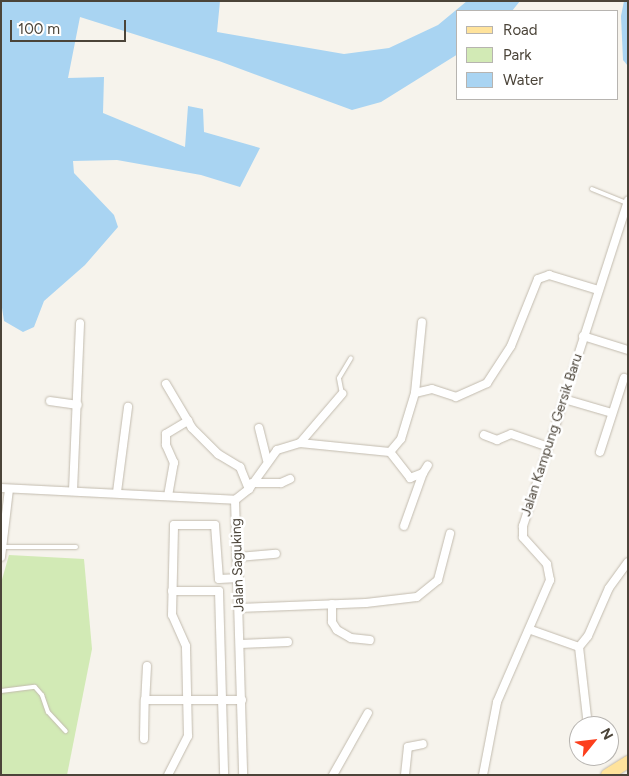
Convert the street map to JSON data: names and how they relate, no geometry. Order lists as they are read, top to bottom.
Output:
{
  "streets": {
    "street": ["Jalan Kampung Gersik Baru", "Jalan Saguking"]
  },
  "legend": ["Road", "Park", "Water"],
  "scale_bar": "100 m",
  "north": "top right"
}
